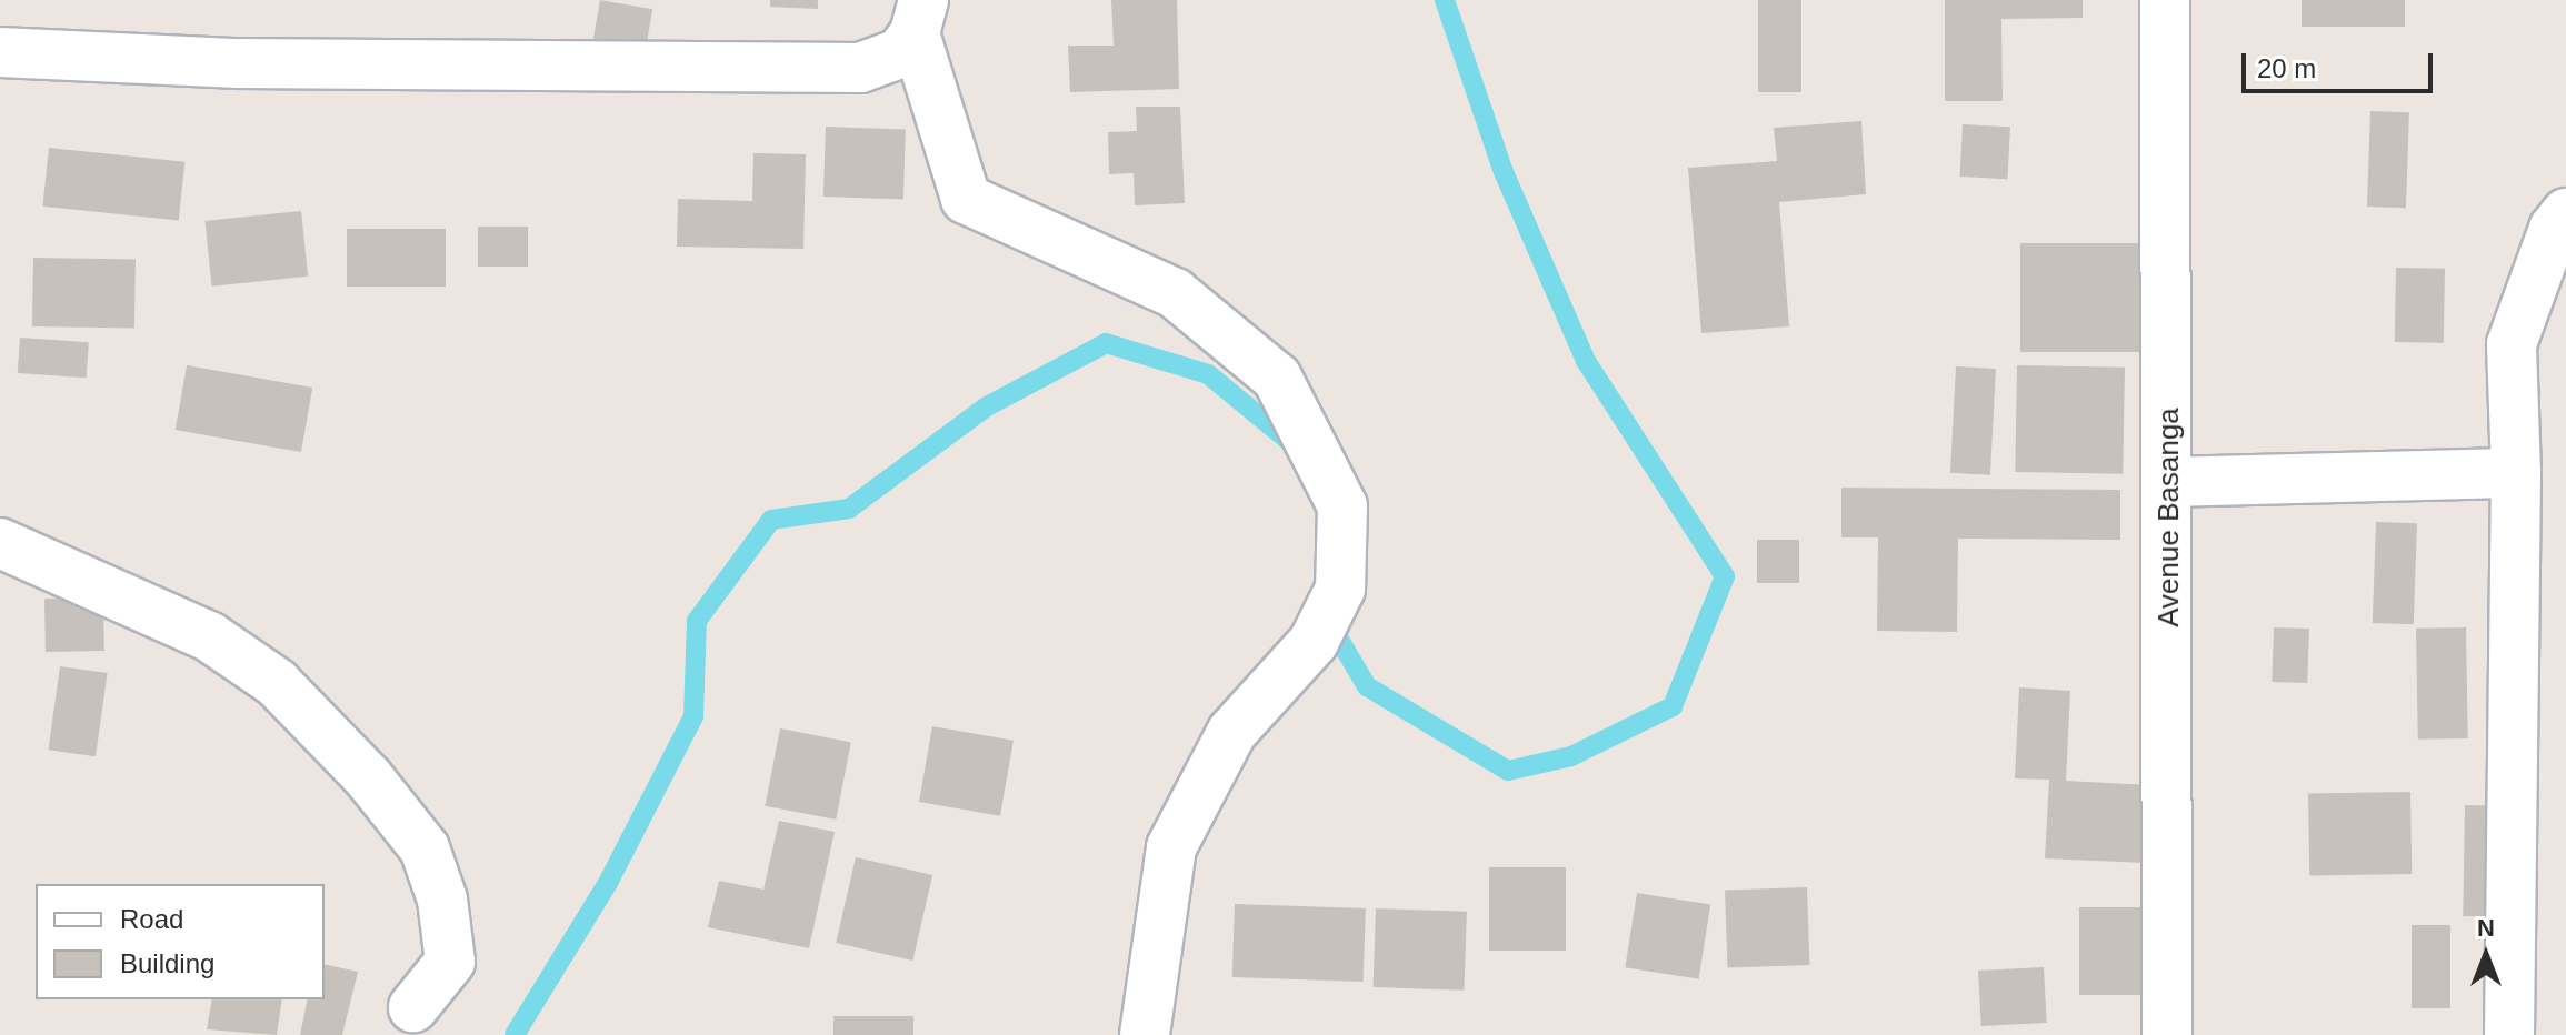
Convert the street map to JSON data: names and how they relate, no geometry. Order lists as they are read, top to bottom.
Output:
{
  "streets": {
    "street": ["Avenue Basanga"]
  },
  "legend": ["Road", "Building"],
  "scale_bar": "20 m",
  "north": "top"
}
